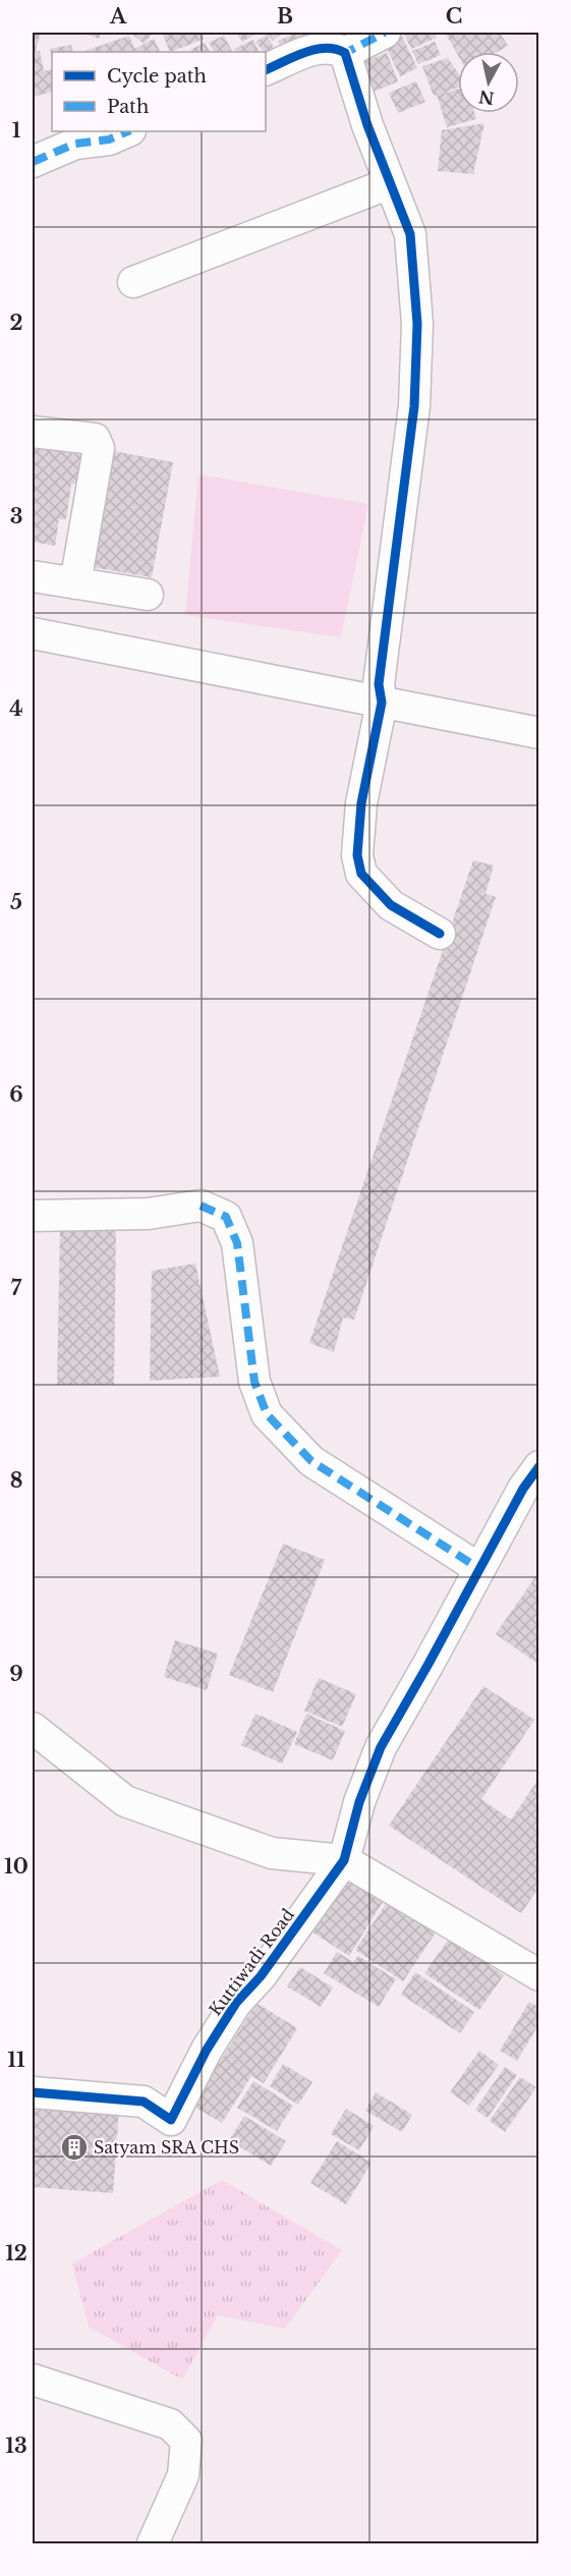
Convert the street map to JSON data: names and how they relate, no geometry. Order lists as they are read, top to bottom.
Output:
{
  "streets": {
    "street": ["Kuttiwadi Road"]
  },
  "places": {
    "building": ["Satyam SRA CHS"]
  },
  "legend": ["Cycle path", "Path"],
  "north": "bottom",
  "grid": {
    "columns": ["A", "B", "C"],
    "rows": [
      "1",
      "2",
      "3",
      "4",
      "5",
      "6",
      "7",
      "8",
      "9",
      "10",
      "11",
      "12",
      "13"
    ]
  }
}
